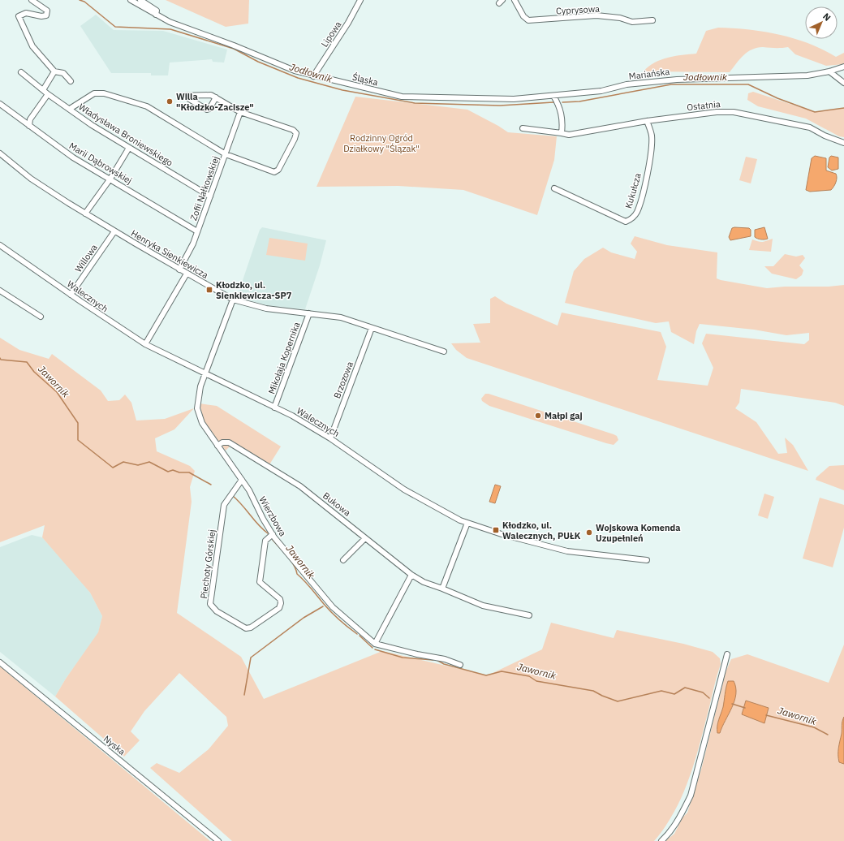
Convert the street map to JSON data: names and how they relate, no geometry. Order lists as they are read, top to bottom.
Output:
{
  "streets": {
    "street": [
      "Cyprysowa",
      "Lipowa",
      "Mariańska",
      "Śląska",
      "Ostatnia",
      "Władysława Broniewskiego",
      "Marii Dąbrowskiej",
      "Zofii Nałkowskiej",
      "Kukułcza",
      "Henryka Sienkiewicza",
      "Willowa",
      "Walecznych",
      "Mikołaja Kopernika",
      "Brzozowa",
      "Bukowa",
      "Wierzbowa",
      "Piechoty Górskiej",
      "Nyska"
    ]
  },
  "crossings": [
    ["Lipowa", "Śląska"],
    ["Mariańska", "Śląska"],
    ["Ostatnia", "Kukułcza"],
    ["Władysława Broniewskiego", "Zofii Nałkowskiej"],
    ["Marii Dąbrowskiej", "Zofii Nałkowskiej"],
    ["Zofii Nałkowskiej", "Henryka Sienkiewicza"],
    ["Henryka Sienkiewicza", "Willowa"],
    ["Henryka Sienkiewicza", "Mikołaja Kopernika"],
    ["Henryka Sienkiewicza", "Brzozowa"],
    ["Henryka Sienkiewicza", "Wierzbowa"],
    ["Willowa", "Walecznych"],
    ["Walecznych", "Mikołaja Kopernika"],
    ["Walecznych", "Brzozowa"],
    ["Walecznych", "Wierzbowa"],
    ["Bukowa", "Wierzbowa"],
    ["Wierzbowa", "Piechoty Górskiej"]
  ],
  "water": ["Jodłownik", "Jawornik"],
  "parks": ["Rodzinny Ogród Działkowy \"Ślązak\""],
  "places": {
    "other": ["Willa \"Kłodzko-Zacisze\"", "Małpi gaj", "Wojskowa Komenda Uzupełnień"],
    "transit": ["Kłodzko, ul. Sienkiewicza-SP7", "Kłodzko, ul. Walecznych, PUŁK"]
  },
  "north": "top right"
}
